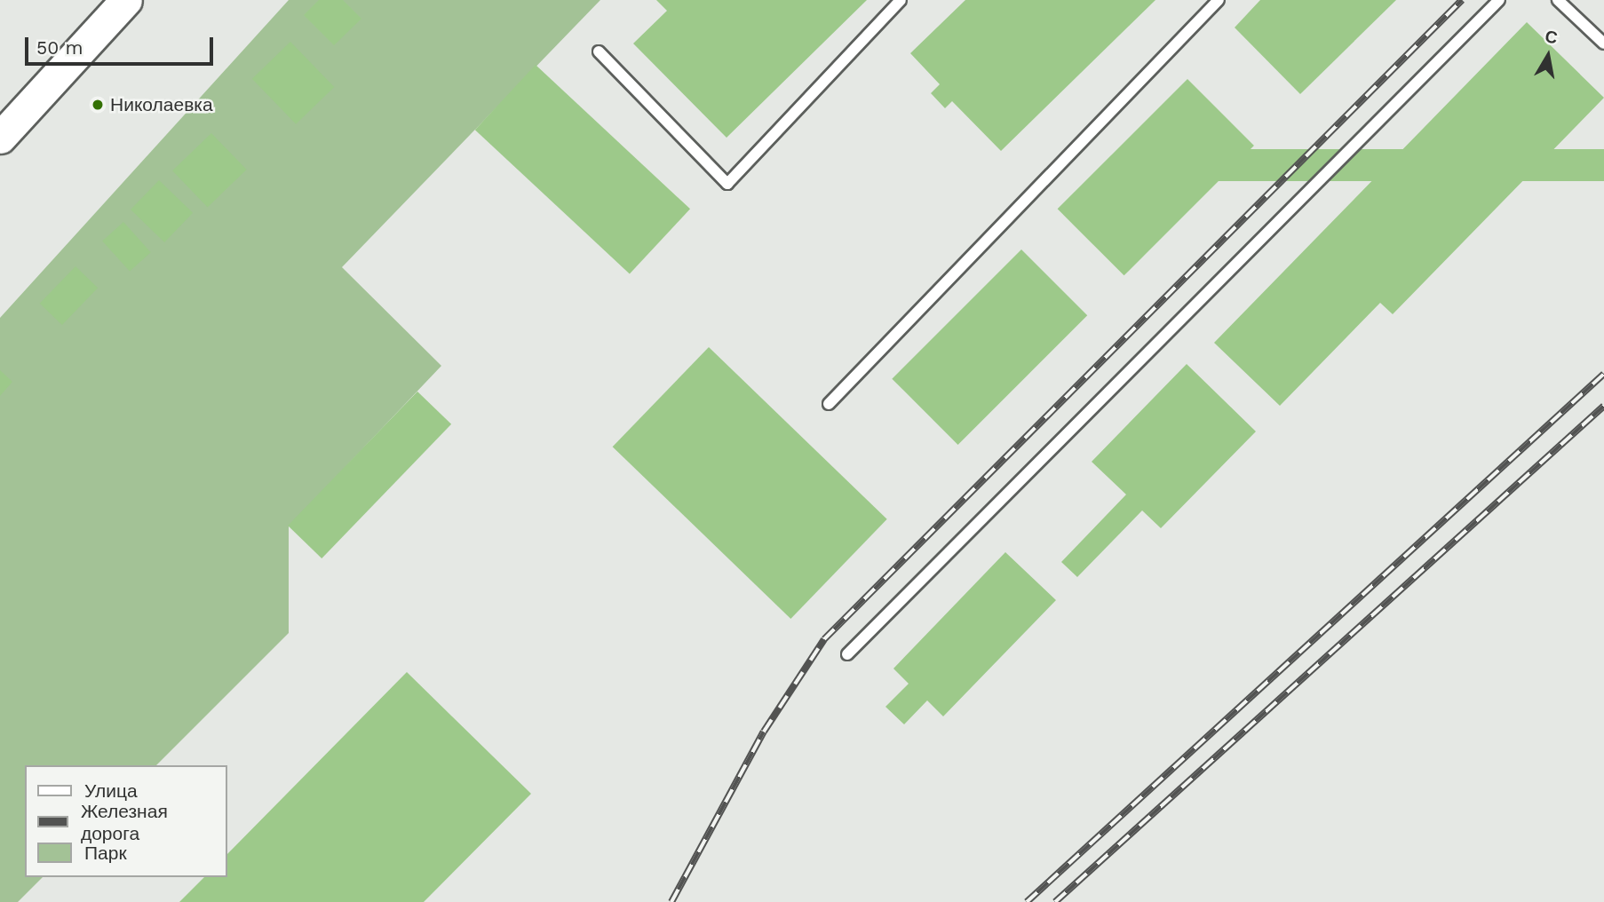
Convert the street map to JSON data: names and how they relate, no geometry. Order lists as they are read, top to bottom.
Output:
{
  "places": ["Николаевка"],
  "legend": ["Улица", "Железная дорога", "Парк"],
  "scale_bar": "50 m",
  "north": "top"
}
